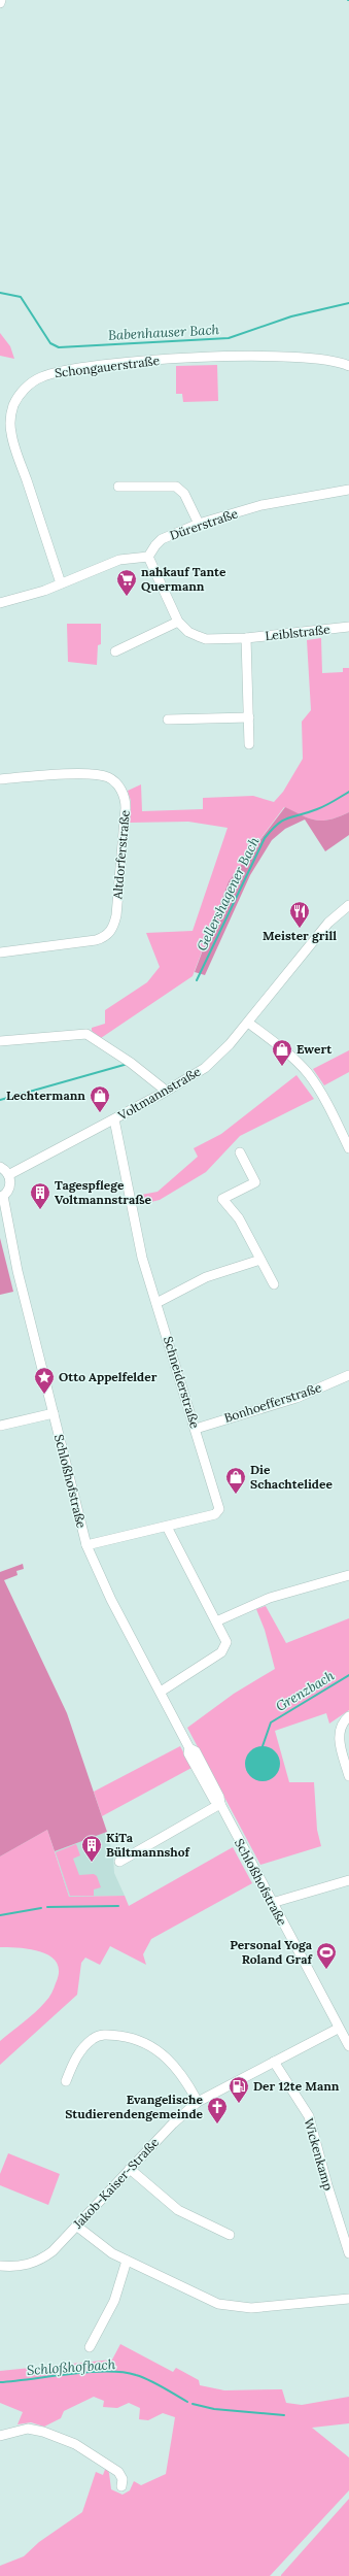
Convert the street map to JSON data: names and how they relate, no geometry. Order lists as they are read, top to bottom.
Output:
{
  "streets": {
    "street": [
      "Schongauerstraße",
      "Dürerstraße",
      "Leiblstraße",
      "Altdorferstraße",
      "Voltmannstraße",
      "Schneiderstraße",
      "Bonhoefferstraße",
      "Schloßhofstraße",
      "Wickenkamp",
      "Jakob-Kaiser-Straße"
    ]
  },
  "crossings": [
    ["Dürerstraße", "Leiblstraße"],
    ["Voltmannstraße", "Schneiderstraße"],
    ["Schneiderstraße", "Bonhoefferstraße"],
    ["Schneiderstraße", "Schloßhofstraße"],
    ["Schloßhofstraße", "Jakob-Kaiser-Straße"],
    ["Wickenkamp", "Jakob-Kaiser-Straße"]
  ],
  "water": [
    "Babenhauser Bach",
    "Gellershagener Bach",
    "Grenzbach",
    "Schloßhofbach"
  ],
  "places": {
    "supermarket": ["nahkauf Tante Quermann"],
    "restaurant": ["Meister grill"],
    "shop": ["Ewert", "Lechtermann", "Die Schachtelidee"],
    "building": ["Tagespflege Voltmannstraße", "KiTa Bültmannshof"],
    "place": ["Otto Appelfelder"],
    "sports": ["Personal Yoga Roland Graf"],
    "fuel station": ["Der 12te Mann"],
    "church": ["Evangelische Studierendengemeinde"]
  }
}
